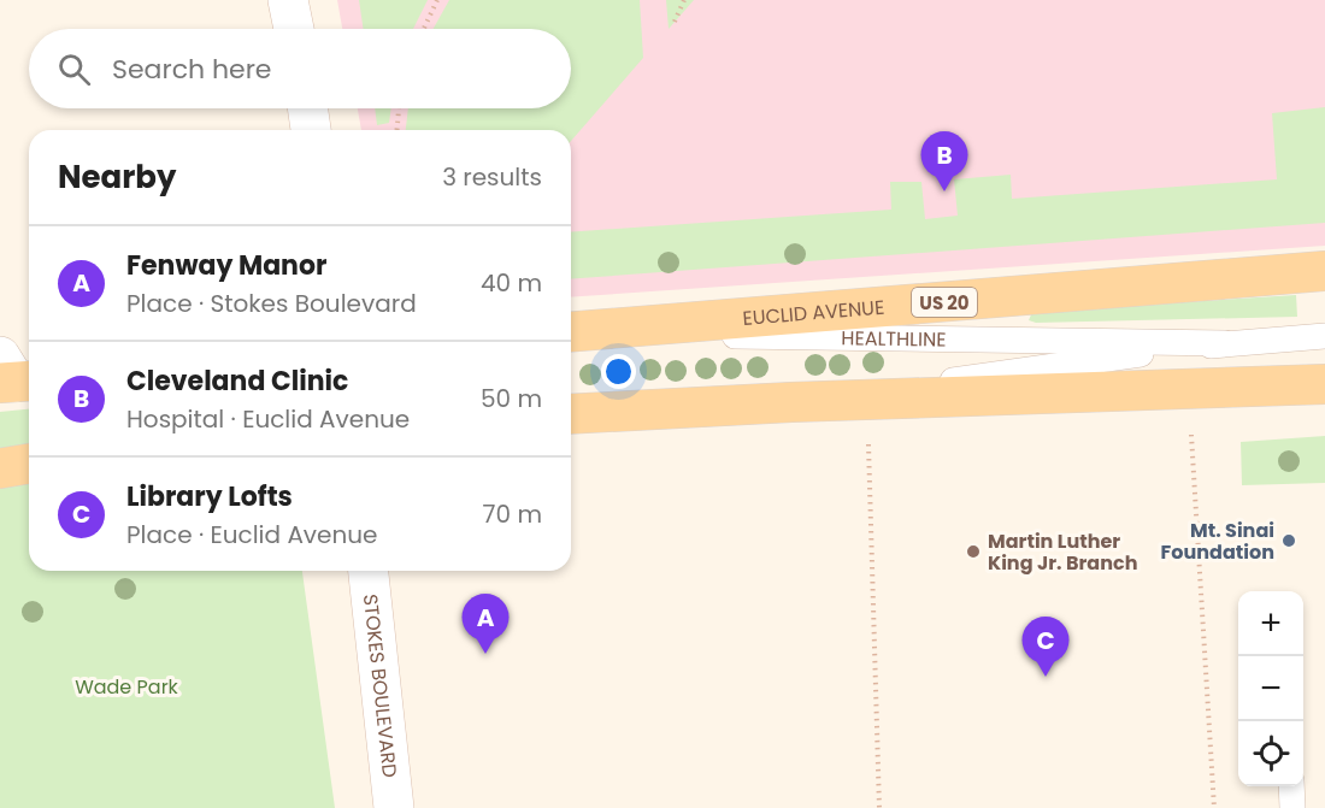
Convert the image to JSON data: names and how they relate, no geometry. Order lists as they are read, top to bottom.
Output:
{
  "streets": {
    "main road": ["US 20", "EUCLID AVENUE", "STOKES BOULEVARD"],
    "lane": ["HEALTHLINE"]
  },
  "parks": ["Wade Park"],
  "places": ["Mt. Sinai Foundation", "Martin Luther King Jr. Branch"],
  "page": {
    "search": "Search here",
    "heading": ["Nearby", "3 results"],
    "pins": ["B", "A", "C"],
    "list": [
      {
        "mark": "A",
        "name": "Fenway Manor",
        "note": "Place · Stokes Boulevard",
        "value": "40 m"
      },
      {
        "mark": "B",
        "name": "Cleveland Clinic",
        "note": "Hospital · Euclid Avenue",
        "value": "50 m"
      },
      {
        "mark": "C",
        "name": "Library Lofts",
        "note": "Place · Euclid Avenue",
        "value": "70 m"
      }
    ],
    "map_buttons": ["+", "−"]
  }
}
